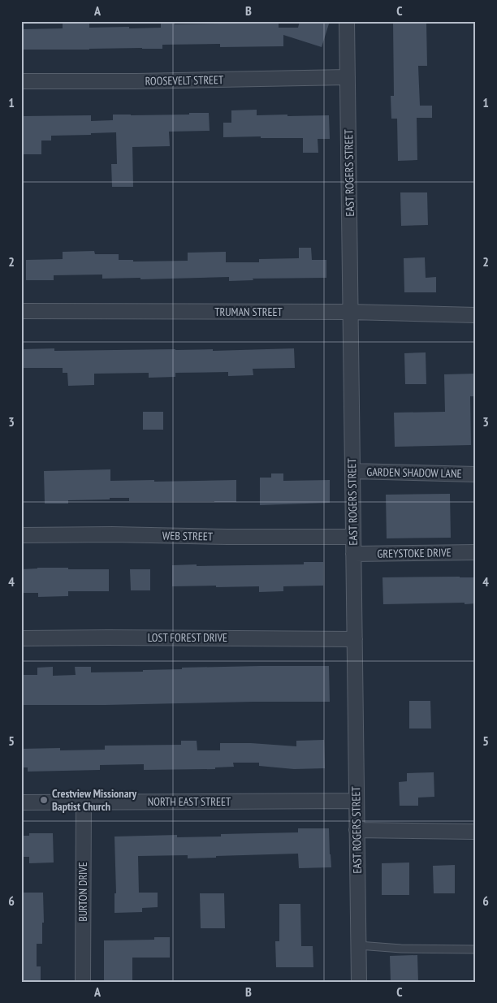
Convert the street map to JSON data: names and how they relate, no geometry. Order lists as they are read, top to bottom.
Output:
{
  "streets": {
    "street": [
      "ROOSEVELT STREET",
      "EAST ROGERS STREET",
      "TRUMAN STREET",
      "GARDEN SHADOW LANE",
      "WEB STREET",
      "GREYSTOKE DRIVE",
      "LOST FOREST DRIVE",
      "NORTH EAST STREET",
      "BURTON DRIVE"
    ]
  },
  "crossings": [
    ["ROOSEVELT STREET", "EAST ROGERS STREET"],
    ["EAST ROGERS STREET", "TRUMAN STREET"],
    ["EAST ROGERS STREET", "GARDEN SHADOW LANE"],
    ["EAST ROGERS STREET", "WEB STREET"],
    ["EAST ROGERS STREET", "GREYSTOKE DRIVE"],
    ["EAST ROGERS STREET", "LOST FOREST DRIVE"],
    ["EAST ROGERS STREET", "NORTH EAST STREET"],
    ["NORTH EAST STREET", "BURTON DRIVE"]
  ],
  "places": ["Crestview Missionary Baptist Church"],
  "grid": {
    "columns": ["A", "B", "C"],
    "rows": [
      "1",
      "2",
      "3",
      "4",
      "5",
      "6"
    ]
  }
}
